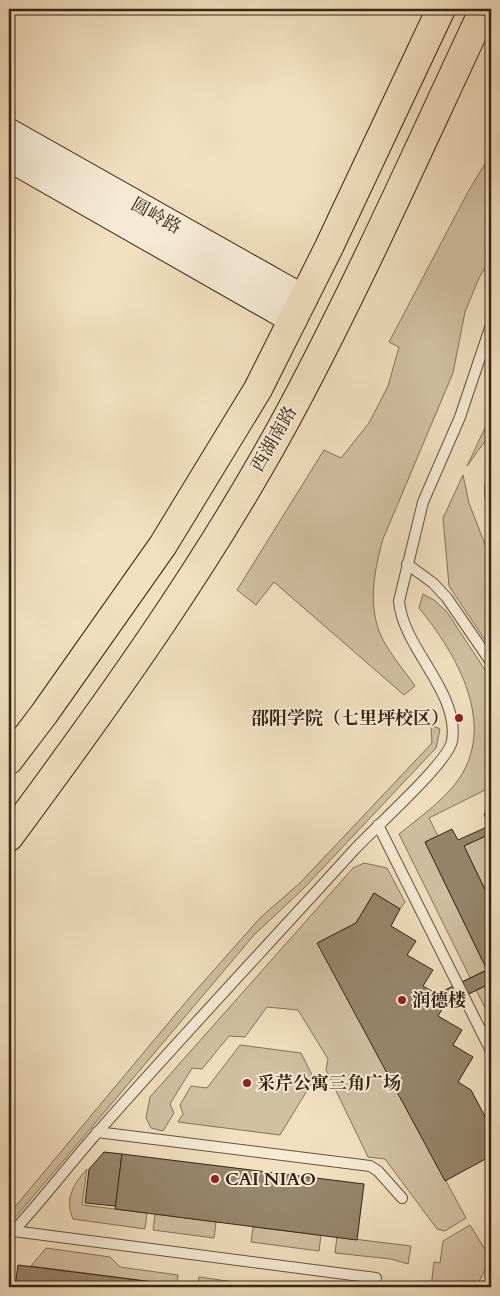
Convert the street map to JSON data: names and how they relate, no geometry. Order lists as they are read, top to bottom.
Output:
{
  "streets": {
    "main road": ["西湖南路"],
    "street": ["圆岭路"]
  },
  "places": [
    "邵阳学院（七里坪校区）",
    "润德楼",
    "采芹公寓三角广场",
    "CAI NIAO"
  ]
}
